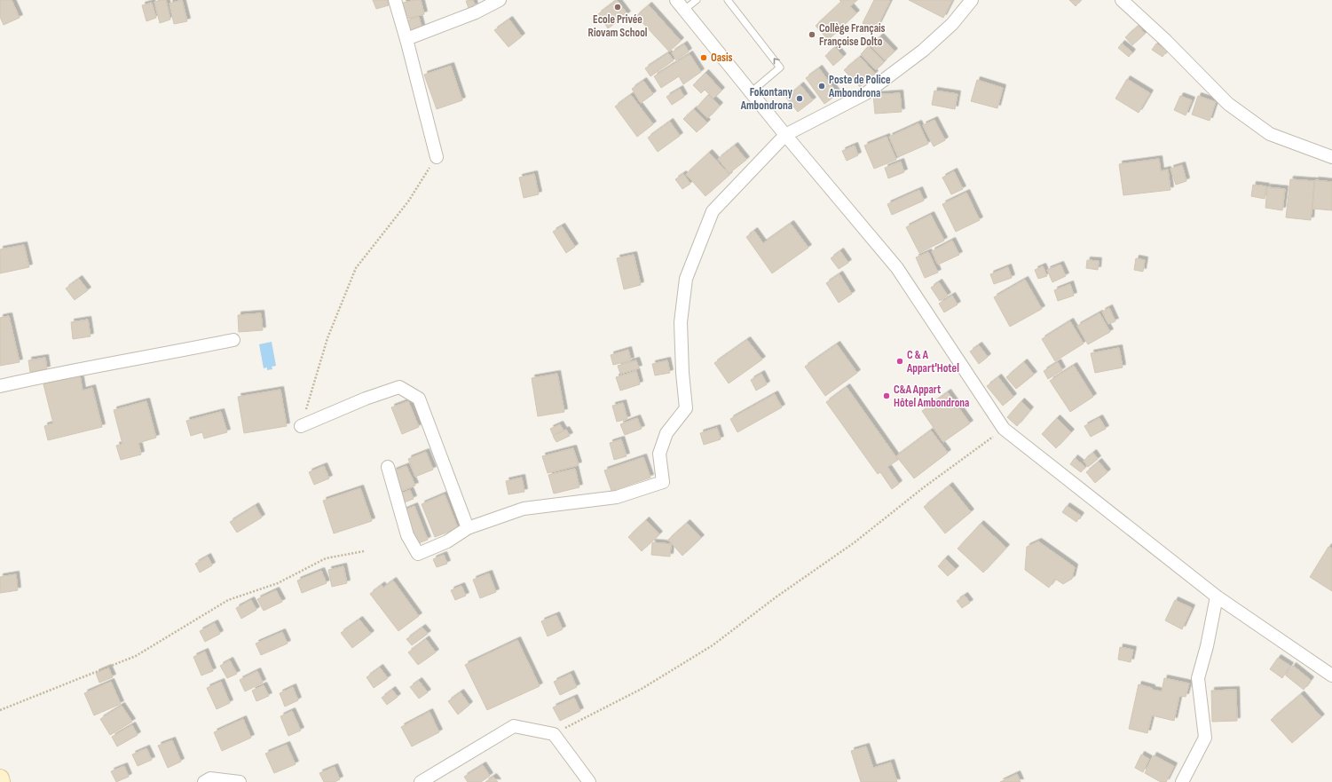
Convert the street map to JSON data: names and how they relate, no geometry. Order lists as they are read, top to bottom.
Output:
{
  "places": [
    "Ecole Privée Riovam School",
    "Collège Français Françoise Dolto",
    "Oasis",
    "Poste de Police Ambondrona",
    "Fokontany Ambondrona",
    "C & A Appart'Hotel",
    "C&A Appart Hôtel Ambondrona"
  ]
}
